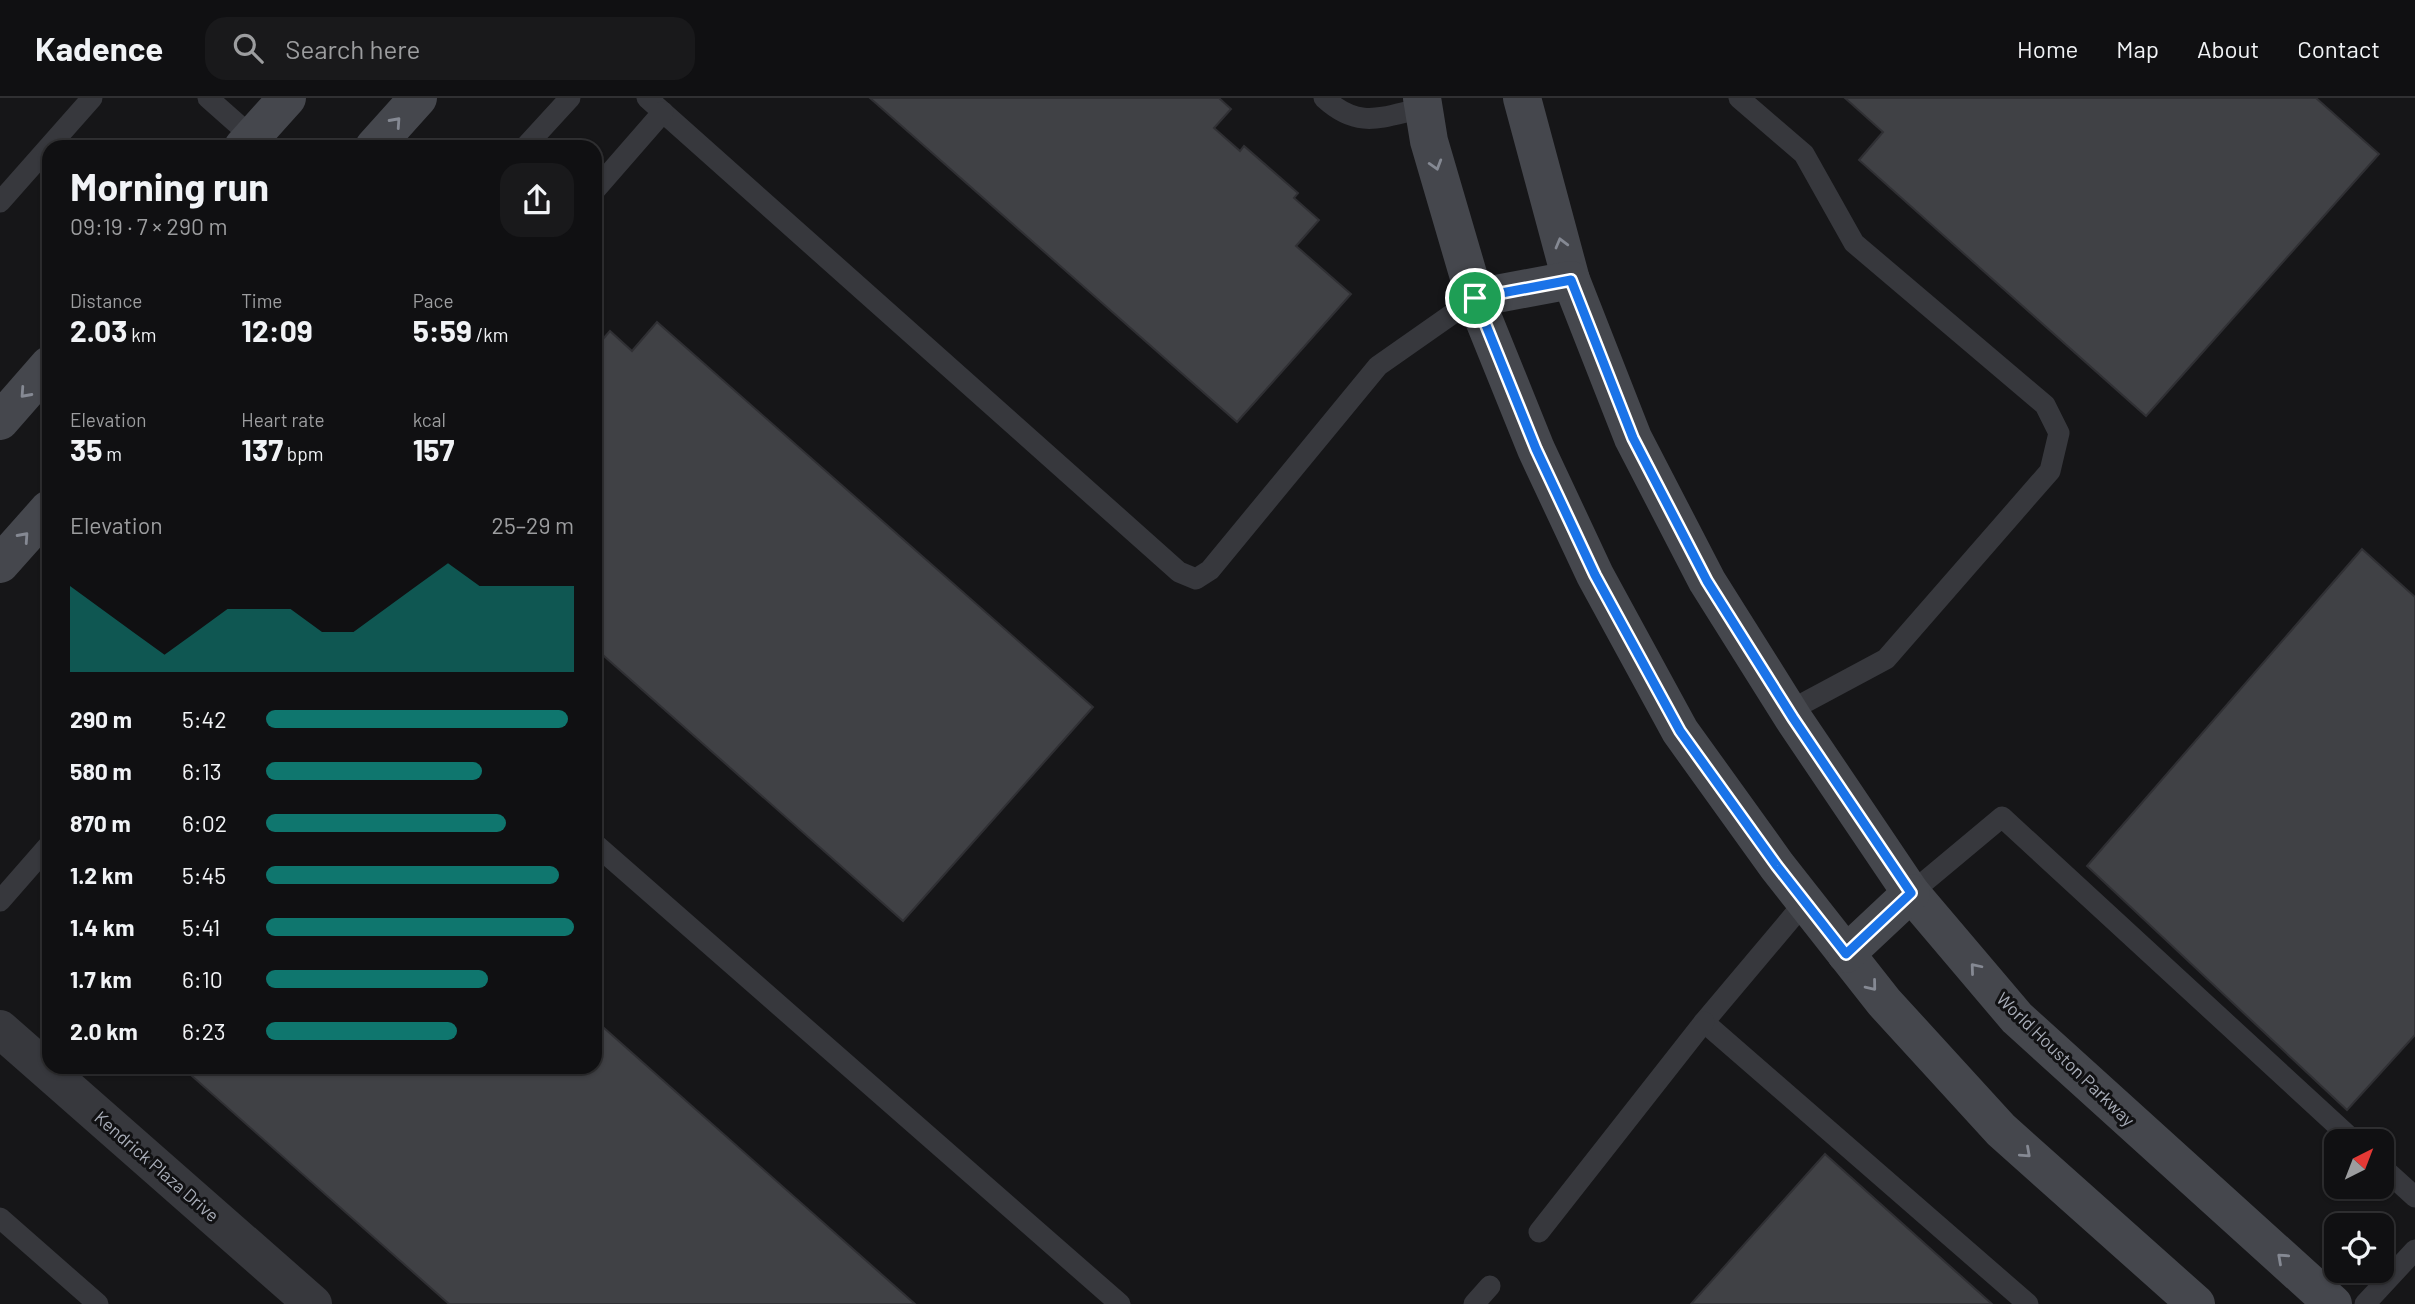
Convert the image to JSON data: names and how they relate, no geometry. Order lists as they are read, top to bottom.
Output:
{
  "streets": {
    "street": ["World Houston Parkway", "Kendrick Plaza Drive"]
  },
  "north": "top right",
  "page": {
    "header": "Kadence",
    "search": "Search here",
    "nav": [
      "Home",
      "Map",
      "About",
      "Contact"
    ],
    "heading": ["Morning run", "09:19 · 7 × 290 m"],
    "stats": [
      ["Distance", "2.03 km"],
      ["Time", "12:09"],
      ["Pace", "5:59 /km"],
      ["Elevation", "35 m"],
      ["Heart rate", "137 bpm"],
      ["kcal", "157"]
    ],
    "chart": ["Elevation", "25–29 m"],
    "list": [
      {
        "name": "290 m",
        "note": "5:42"
      },
      {
        "name": "580 m",
        "note": "6:13"
      },
      {
        "name": "870 m",
        "note": "6:02"
      },
      {
        "name": "1.2 km",
        "note": "5:45"
      },
      {
        "name": "1.4 km",
        "note": "5:41"
      },
      {
        "name": "1.7 km",
        "note": "6:10"
      },
      {
        "name": "2.0 km",
        "note": "6:23"
      }
    ]
  }
}
